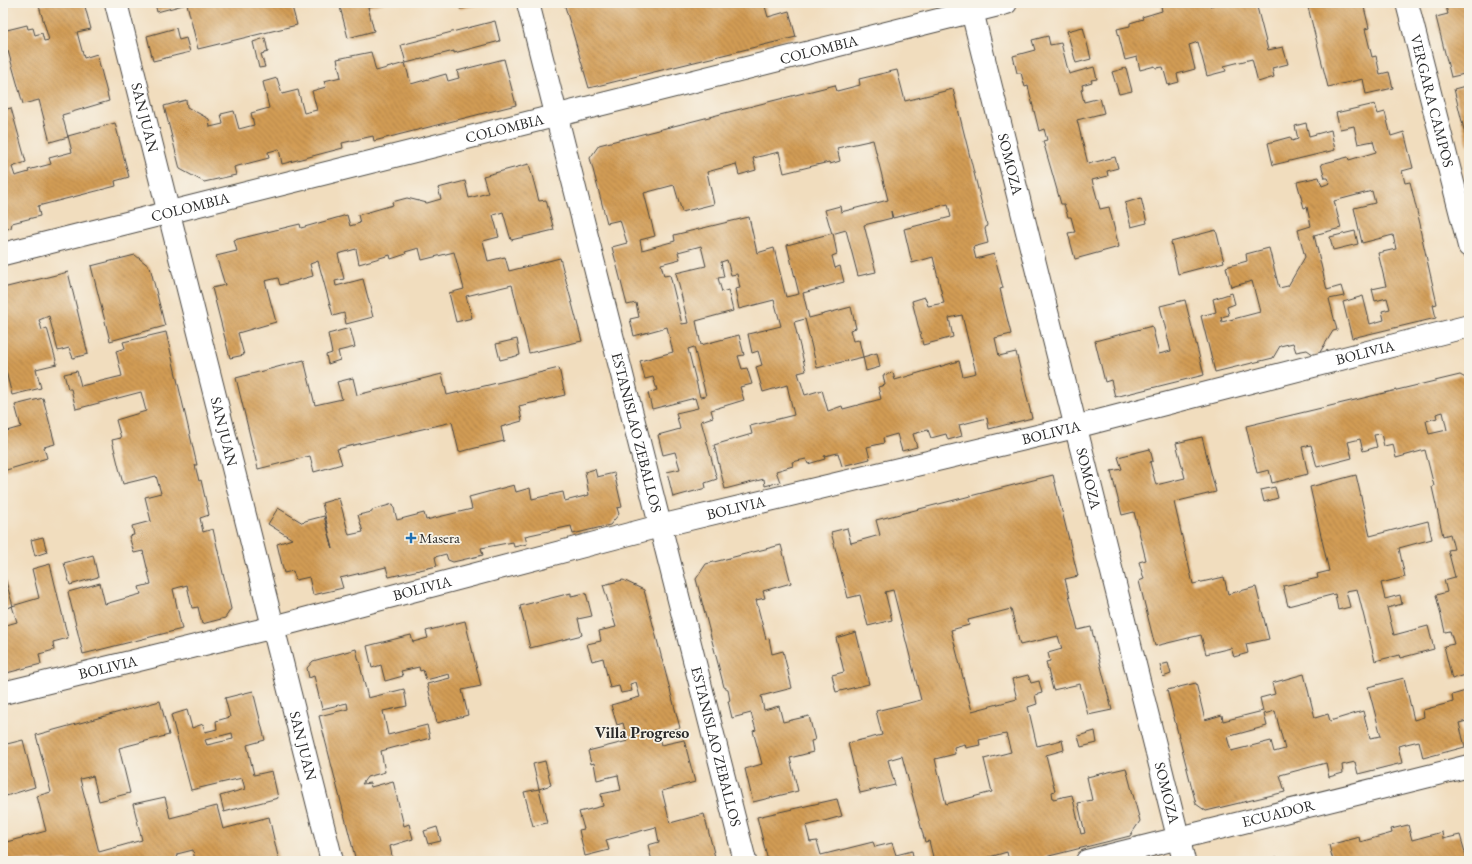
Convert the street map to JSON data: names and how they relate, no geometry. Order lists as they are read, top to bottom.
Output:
{
  "streets": {
    "street": [
      "COLOMBIA",
      "VERGARA CAMPOS",
      "SAN JUAN",
      "SOMOZA",
      "BOLIVIA",
      "ESTANISLAO ZEBALLOS",
      "ECUADOR"
    ]
  },
  "crossings": [
    ["COLOMBIA", "SAN JUAN"],
    ["COLOMBIA", "SOMOZA"],
    ["COLOMBIA", "ESTANISLAO ZEBALLOS"],
    ["SAN JUAN", "BOLIVIA"],
    ["SOMOZA", "BOLIVIA"],
    ["SOMOZA", "ECUADOR"],
    ["BOLIVIA", "ESTANISLAO ZEBALLOS"]
  ],
  "districts": ["Villa Progreso"],
  "places": {
    "health": ["Masera"]
  }
}
